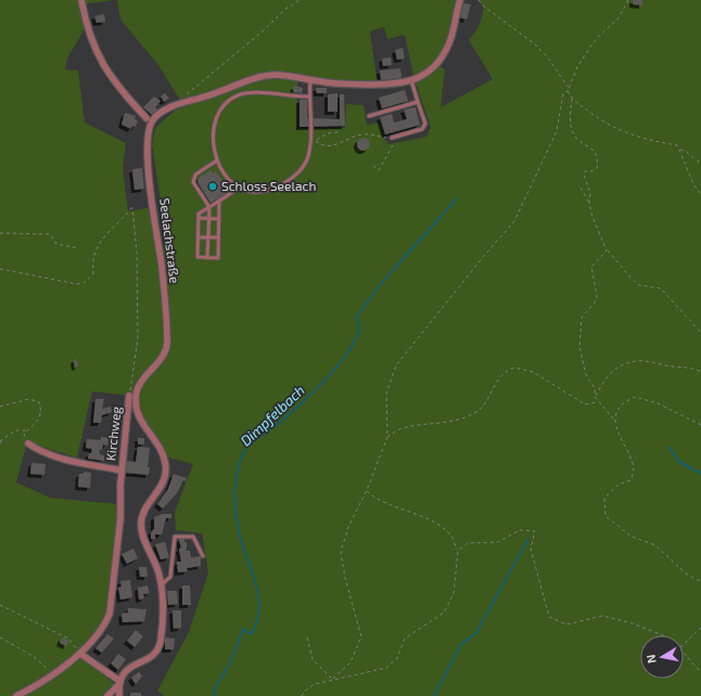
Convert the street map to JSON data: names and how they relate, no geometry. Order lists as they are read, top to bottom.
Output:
{
  "streets": {
    "street": ["Seelachstraße", "Kirchweg"]
  },
  "water": ["Dimpfelbach"],
  "places": ["Schloss Seelach"],
  "north": "left"
}
